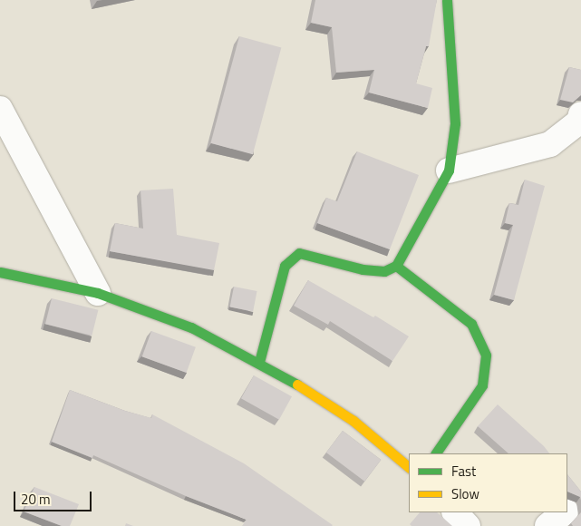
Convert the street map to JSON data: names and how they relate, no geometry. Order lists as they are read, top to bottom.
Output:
{
  "legend": ["Fast", "Slow"],
  "scale_bar": "20 m"
}
